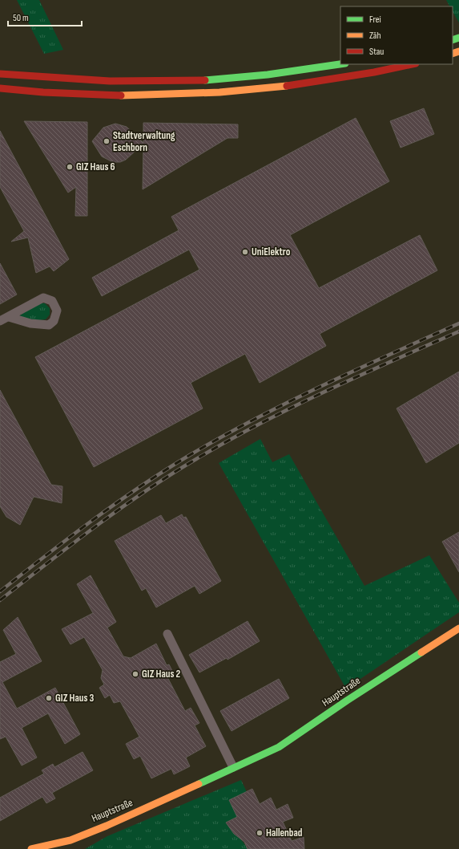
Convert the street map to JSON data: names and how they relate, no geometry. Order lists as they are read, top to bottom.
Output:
{
  "streets": {
    "main road": ["Hauptstraße"]
  },
  "places": [
    "Stadtverwaltung Eschborn",
    "GIZ Haus 6",
    "UniElektro",
    "GIZ Haus 2",
    "GIZ Haus 3",
    "Hallenbad"
  ],
  "legend": ["Frei", "Zäh", "Stau"],
  "scale_bar": "50 m"
}
